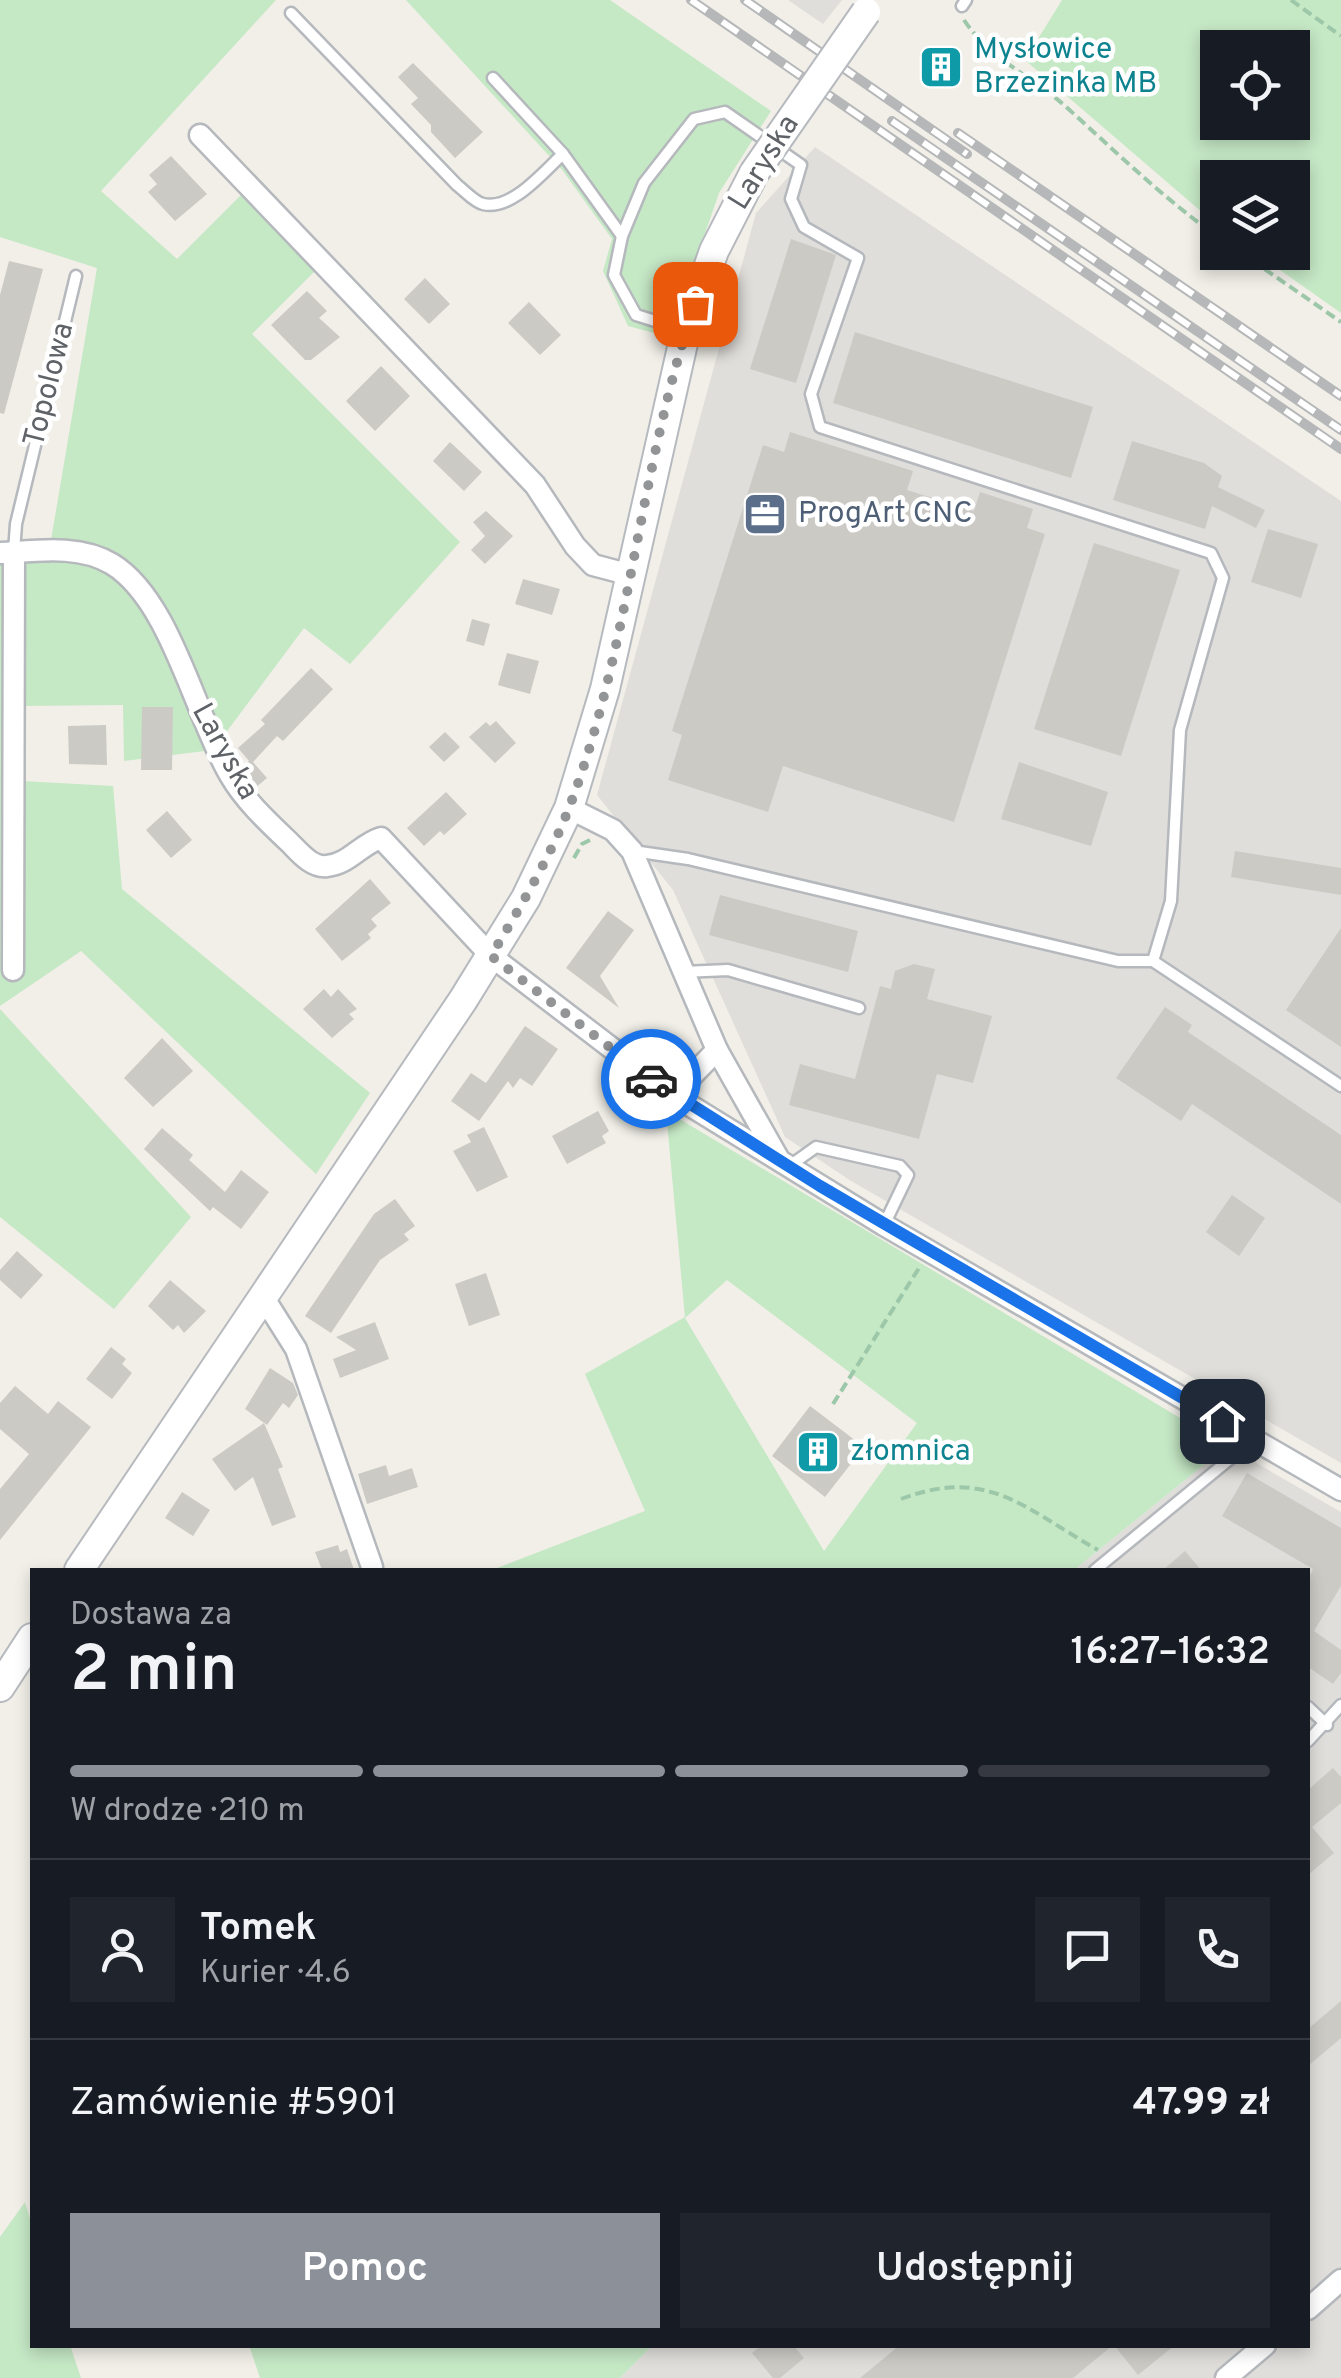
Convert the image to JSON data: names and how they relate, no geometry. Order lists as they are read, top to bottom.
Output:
{
  "streets": {
    "street": ["Laryska", "Topolowa"]
  },
  "crossings": [
    ["Laryska", "Topolowa"]
  ],
  "places": {
    "building": ["Mysłowice Brzezinka MB", "złomnica"],
    "office": ["ProgArt CNC"]
  },
  "page": {
    "heading": ["2 min", "Dostawa za", "16:27–16:32"],
    "panel": [
      "Tomek",
      "Kurier · 4.6",
      "Zamówienie #5901",
      "47.99 zł"
    ],
    "bar": "W drodze · 210 m",
    "buttons": ["Pomoc", "Udostępnij"]
  }
}
